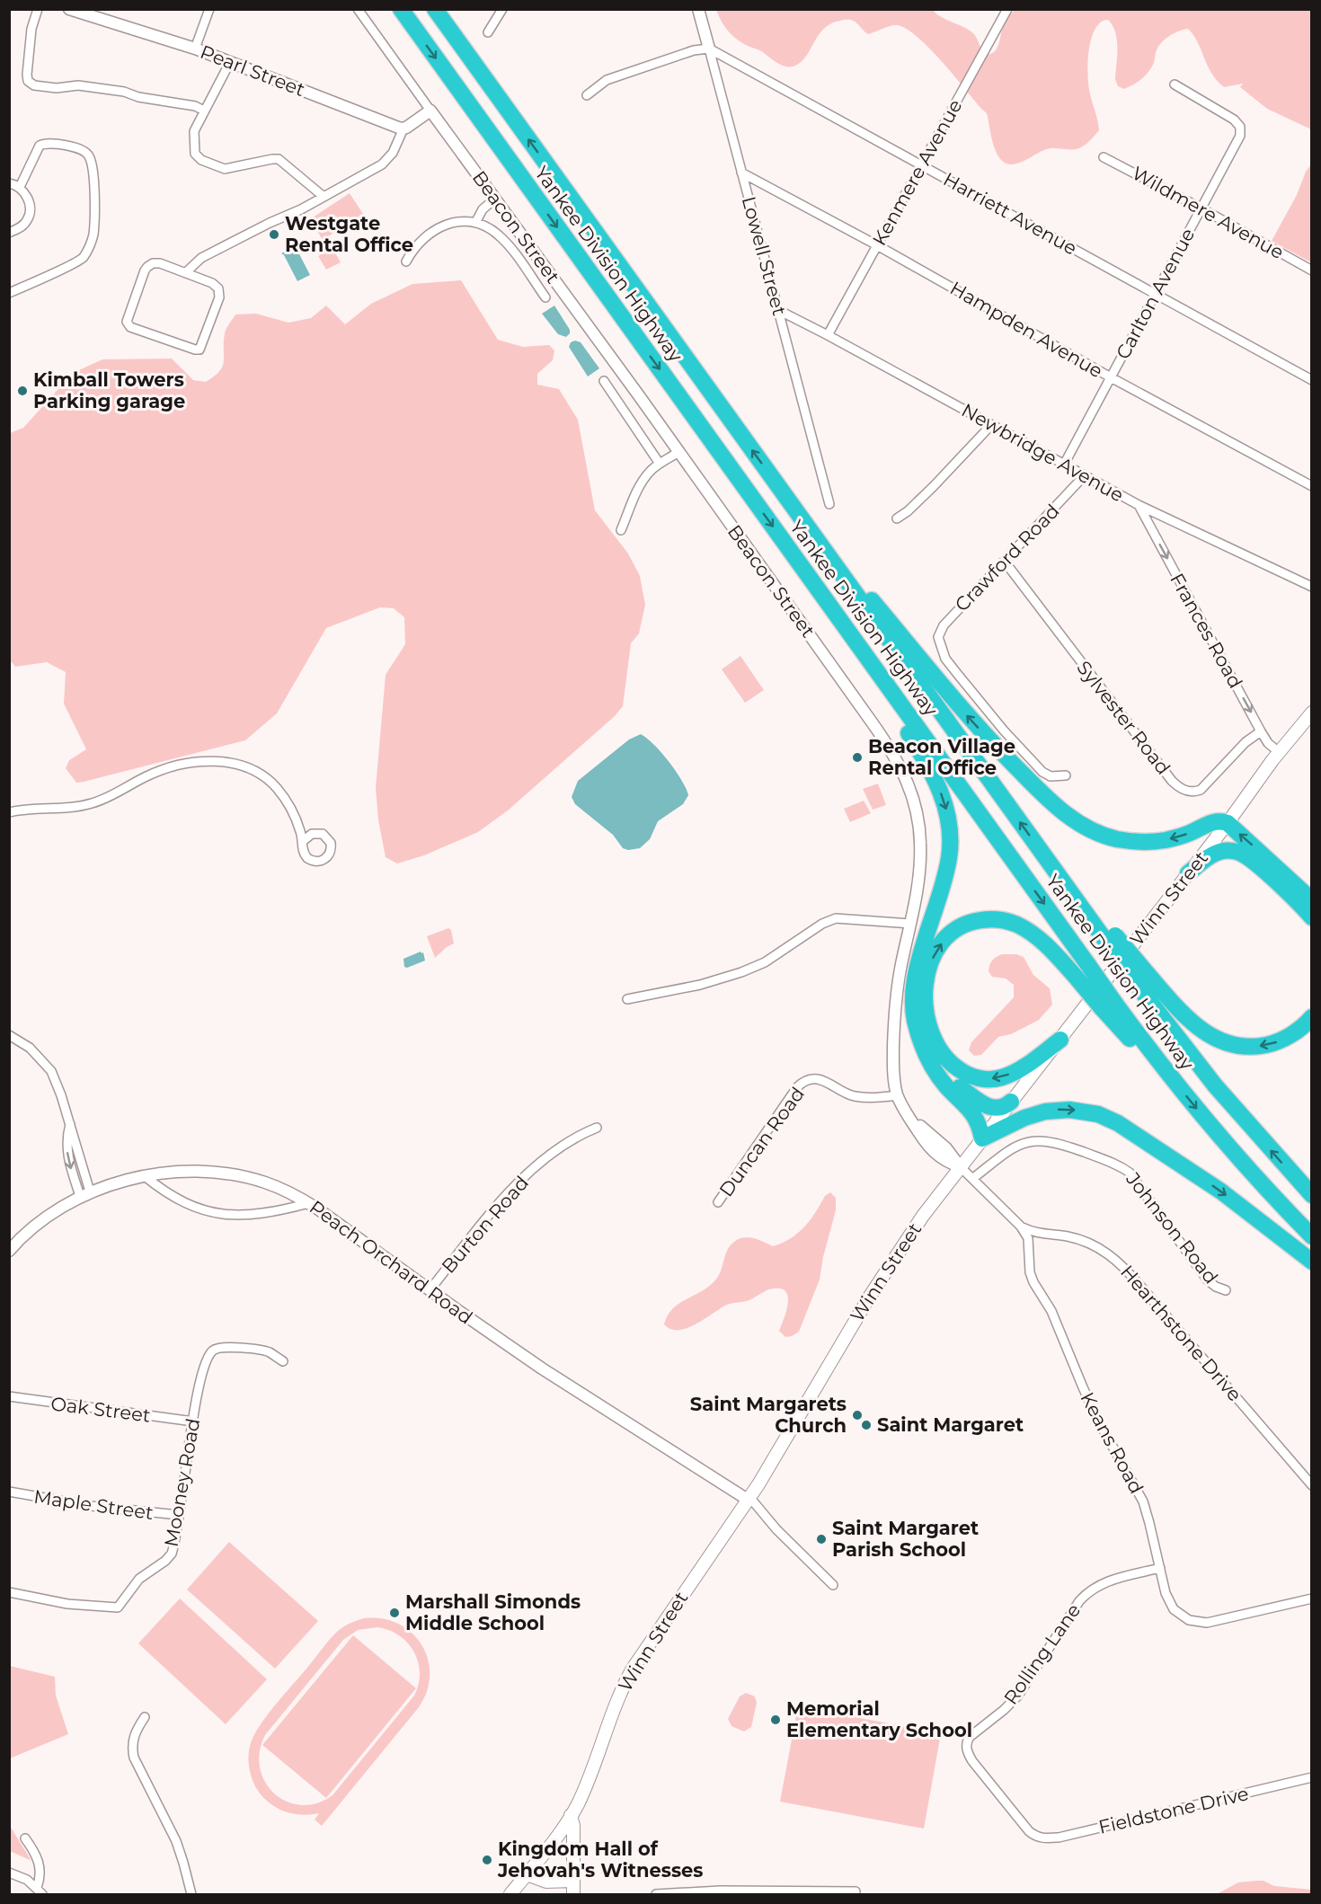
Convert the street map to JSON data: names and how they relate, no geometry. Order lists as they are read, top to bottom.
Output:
{
  "streets": {
    "highway": ["Yankee Division Highway"],
    "main road": ["Winn Street"],
    "street": [
      "Pearl Street",
      "Kenmere Avenue",
      "Wildmere Avenue",
      "Harriett Avenue",
      "Beacon Street",
      "Lowell Street",
      "Carlton Avenue",
      "Hampden Avenue",
      "Newbridge Avenue",
      "Crawford Road",
      "Frances Road",
      "Sylvester Road",
      "Duncan Road",
      "Burton Road",
      "Johnson Road",
      "Peach Orchard Road",
      "Hearthstone Drive",
      "Oak Street",
      "Keans Road",
      "Mooney Road",
      "Maple Street",
      "Rolling Lane",
      "Fieldstone Drive"
    ]
  },
  "crossings": [
    ["Kenmere Avenue", "Harriett Avenue"],
    ["Kenmere Avenue", "Hampden Avenue"],
    ["Kenmere Avenue", "Newbridge Avenue"],
    ["Wildmere Avenue", "Carlton Avenue"],
    ["Harriett Avenue", "Lowell Street"],
    ["Harriett Avenue", "Carlton Avenue"],
    ["Beacon Street", "Winn Street"],
    ["Beacon Street", "Duncan Road"],
    ["Beacon Street", "Keans Road"],
    ["Lowell Street", "Hampden Avenue"],
    ["Lowell Street", "Newbridge Avenue"],
    ["Carlton Avenue", "Hampden Avenue"],
    ["Carlton Avenue", "Newbridge Avenue"],
    ["Newbridge Avenue", "Crawford Road"],
    ["Newbridge Avenue", "Frances Road"],
    ["Crawford Road", "Sylvester Road"],
    ["Frances Road", "Sylvester Road"],
    ["Frances Road", "Winn Street"],
    ["Winn Street", "Peach Orchard Road"],
    ["Winn Street", "Keans Road"],
    ["Burton Road", "Peach Orchard Road"],
    ["Johnson Road", "Keans Road"],
    ["Hearthstone Drive", "Keans Road"],
    ["Oak Street", "Mooney Road"],
    ["Keans Road", "Rolling Lane"],
    ["Mooney Road", "Maple Street"],
    ["Rolling Lane", "Fieldstone Drive"]
  ],
  "one_way": ["Frances Road"],
  "places": [
    "Westgate Rental Office",
    "Kimball Towers Parking garage",
    "Beacon Village Rental Office",
    "Saint Margarets Church",
    "Saint Margaret",
    "Saint Margaret Parish School",
    "Marshall Simonds Middle School",
    "Memorial Elementary School",
    "Kingdom Hall of Jehovah's Witnesses"
  ]
}
